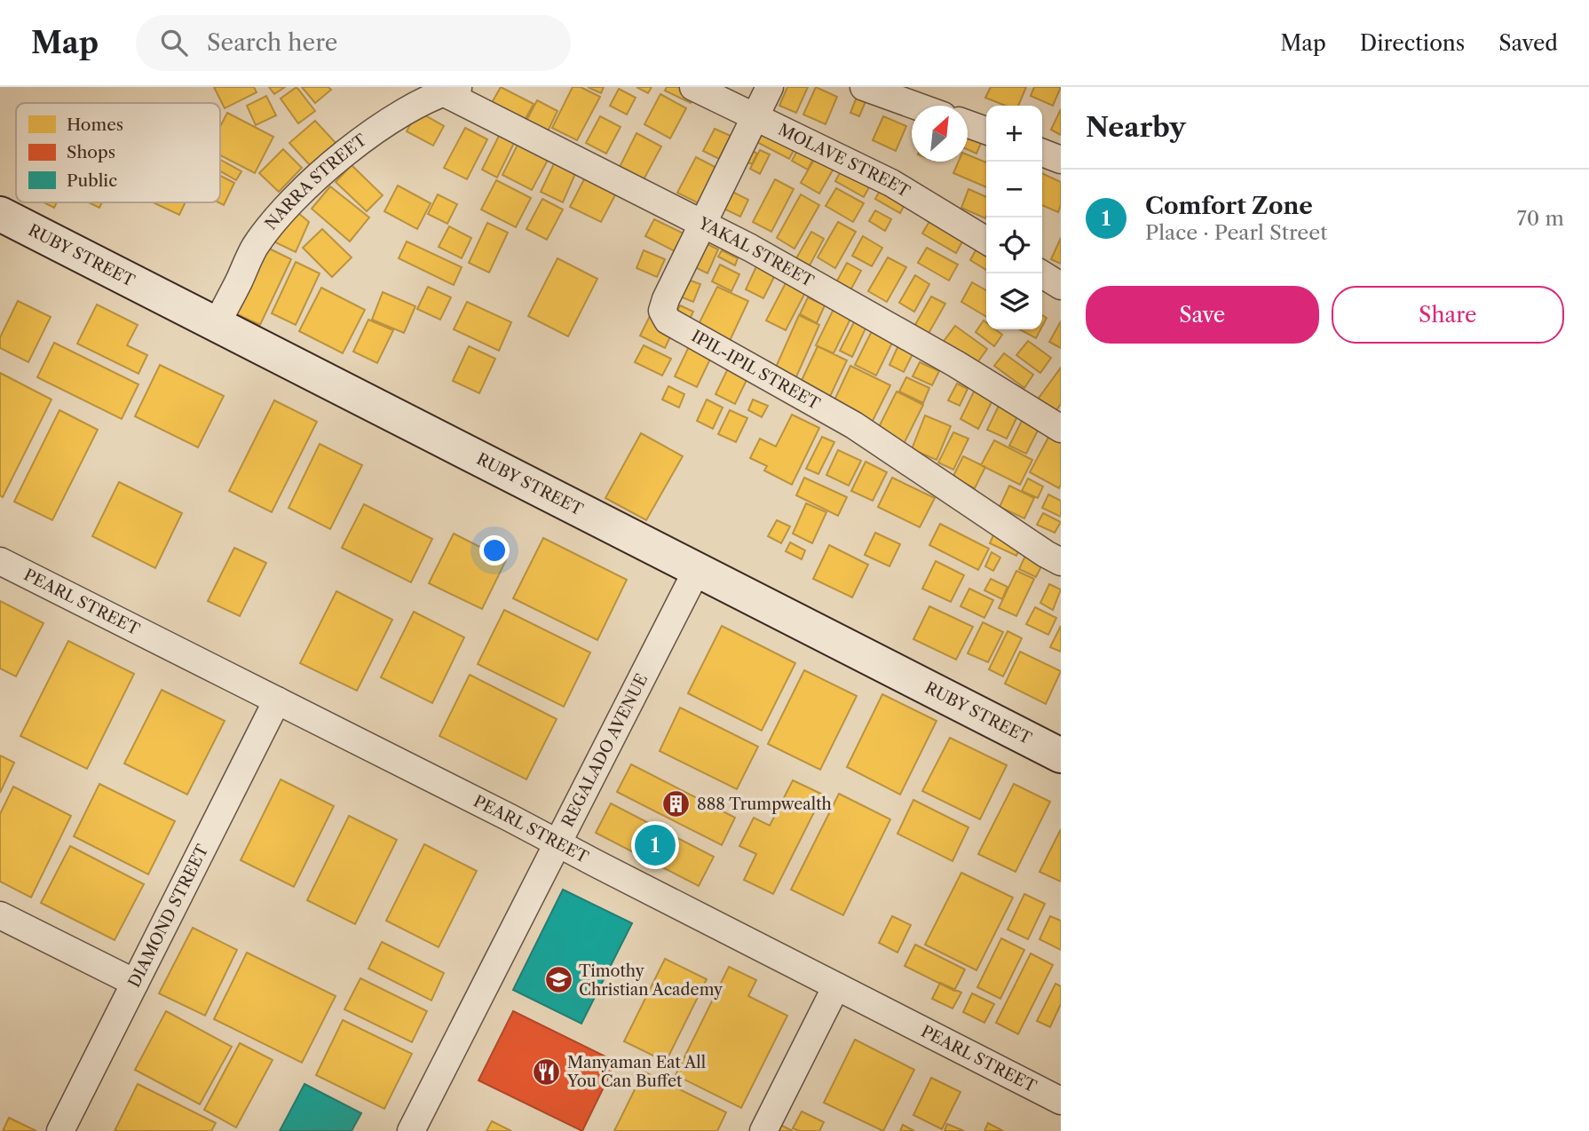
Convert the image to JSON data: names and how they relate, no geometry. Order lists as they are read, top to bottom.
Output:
{
  "streets": {
    "street": [
      "MOLAVE STREET",
      "NARRA STREET",
      "YAKAL STREET",
      "RUBY STREET",
      "IPIL-IPIL STREET",
      "PEARL STREET",
      "REGALADO AVENUE",
      "DIAMOND STREET"
    ]
  },
  "crossings": [
    ["MOLAVE STREET", "IPIL-IPIL STREET"],
    ["NARRA STREET", "YAKAL STREET"],
    ["NARRA STREET", "RUBY STREET"],
    ["YAKAL STREET", "IPIL-IPIL STREET"],
    ["RUBY STREET", "REGALADO AVENUE"],
    ["PEARL STREET", "REGALADO AVENUE"],
    ["PEARL STREET", "DIAMOND STREET"]
  ],
  "places": {
    "building": ["888 Trumpwealth"],
    "school or university": ["Timothy Christian Academy"],
    "restaurant": ["Manyaman Eat All You Can Buffet"]
  },
  "legend": ["Homes", "Shops", "Public"],
  "north": "top right",
  "page": {
    "header": "Map",
    "search": "Search here",
    "nav": ["Map", "Directions", "Saved"],
    "heading": "Nearby",
    "map_buttons": ["+", "−"],
    "list": [
      {
        "mark": "1",
        "name": "Comfort Zone",
        "note": "Place · Pearl Street",
        "value": "70 m"
      }
    ],
    "buttons": ["Save", "Share"],
    "pins": "1"
  }
}
